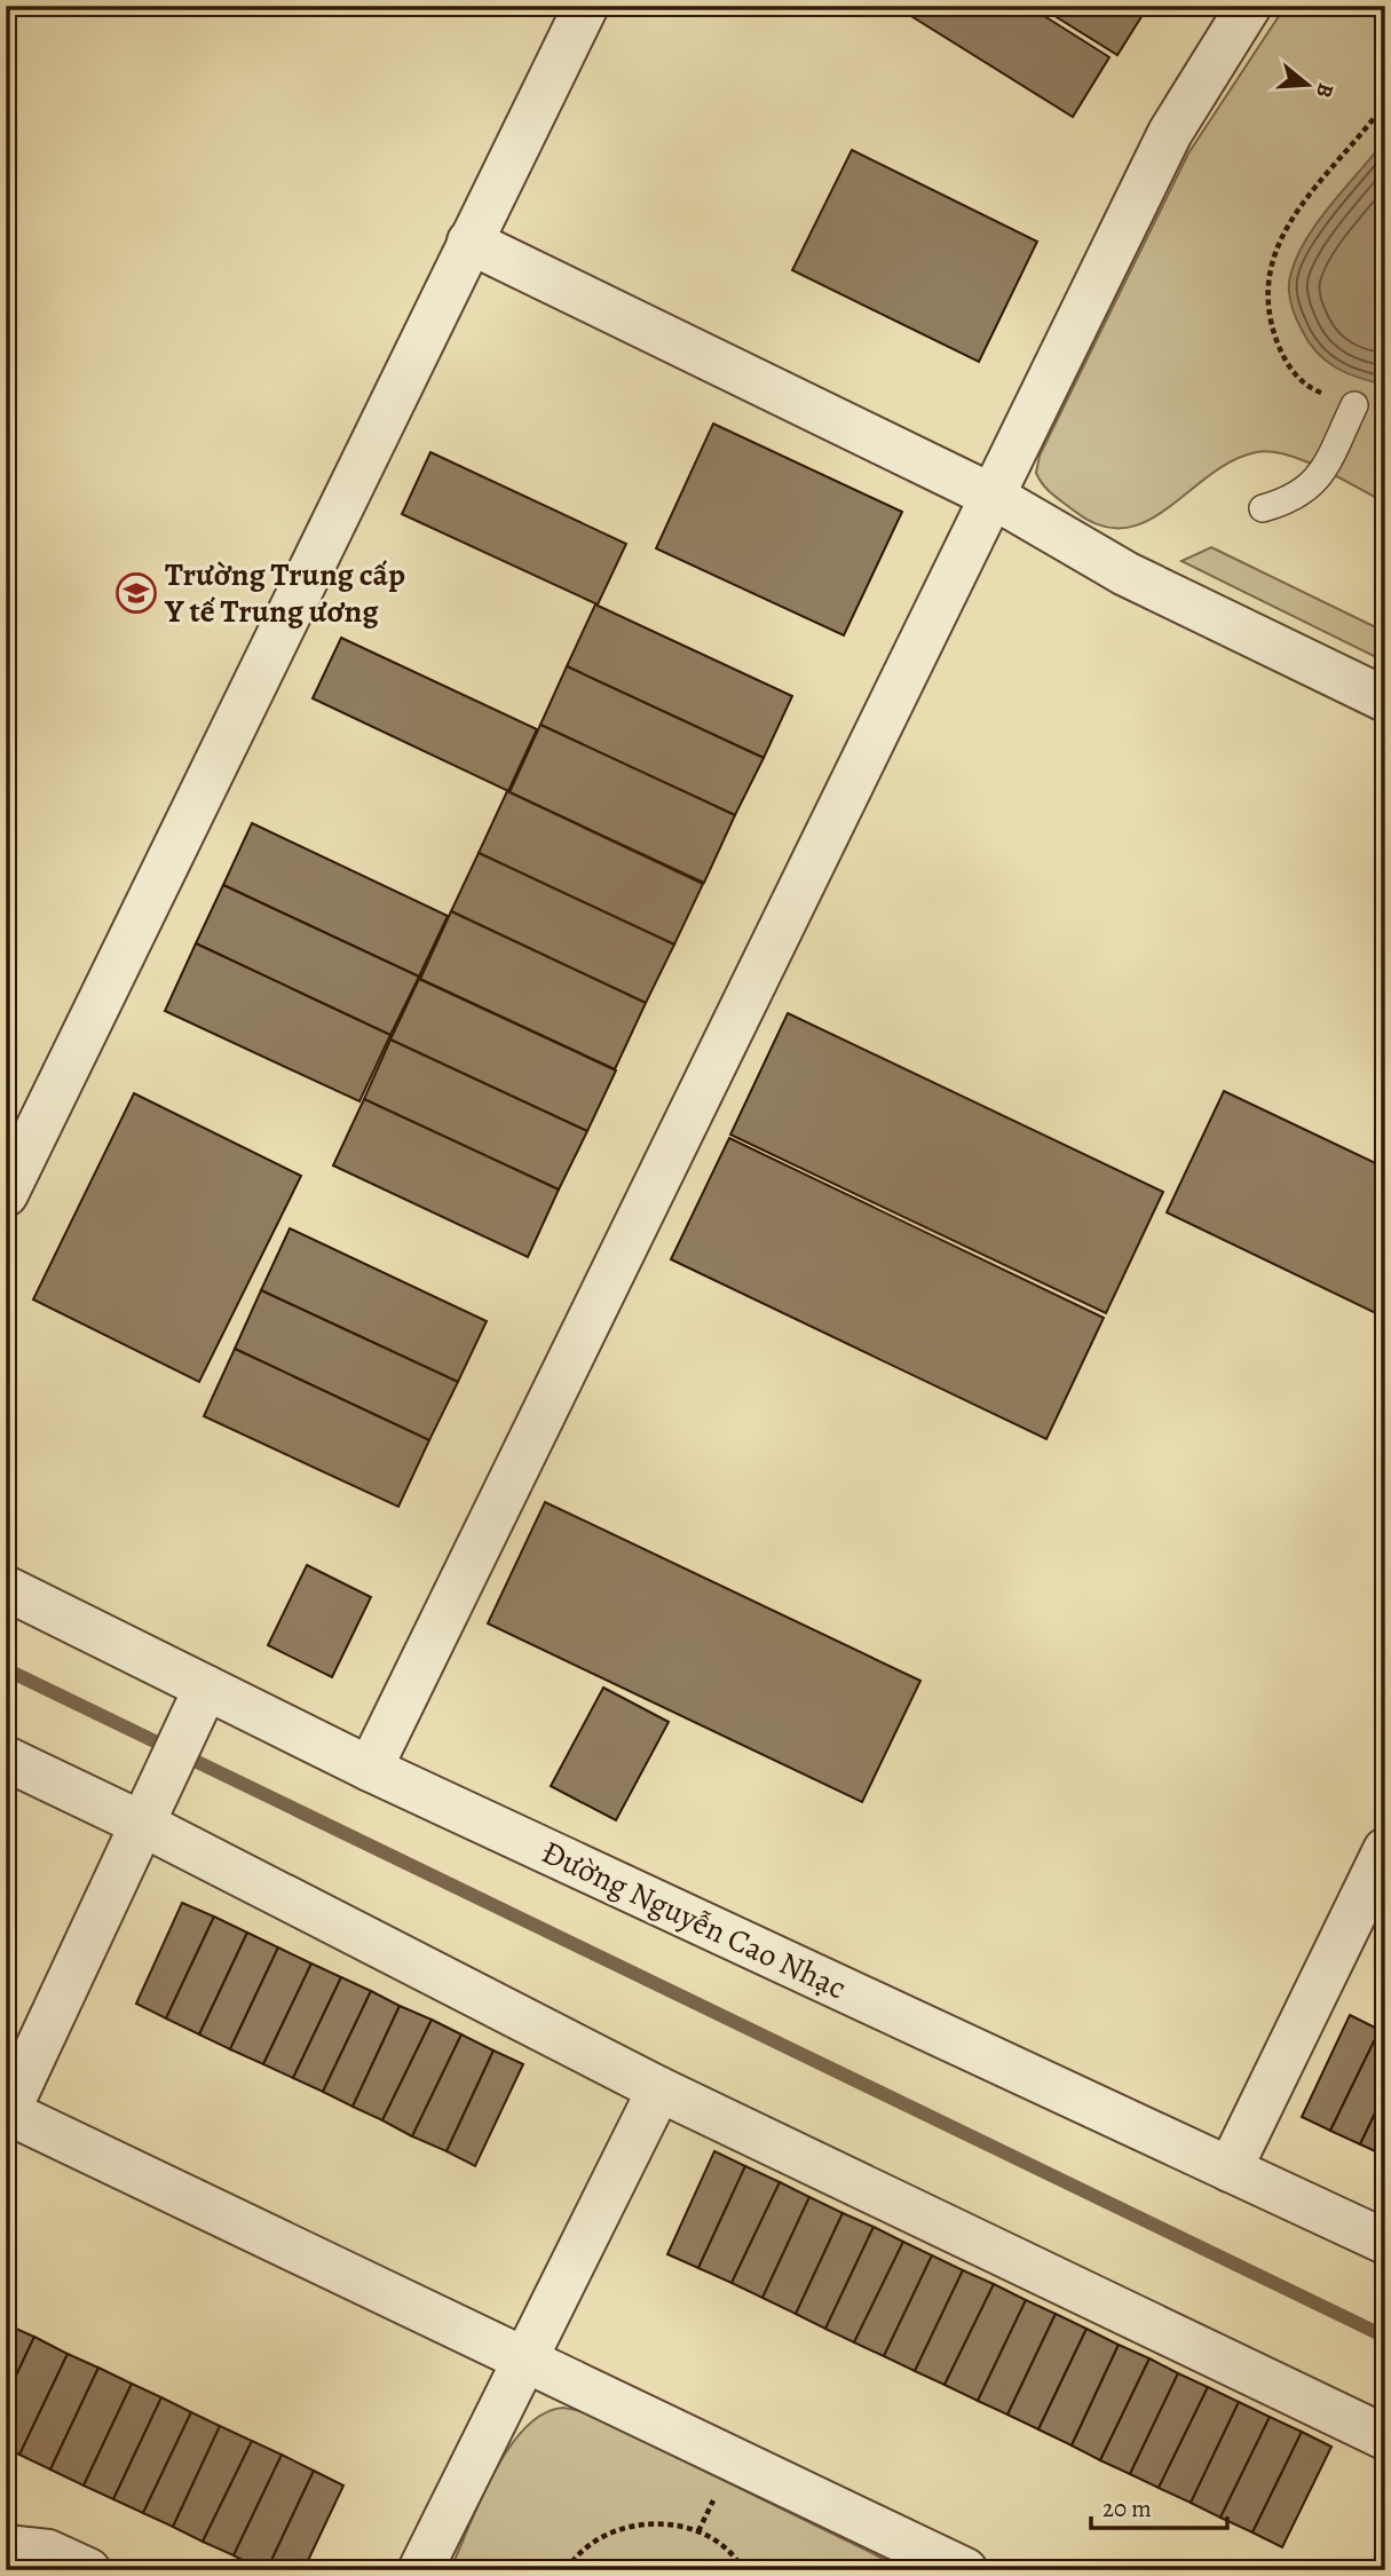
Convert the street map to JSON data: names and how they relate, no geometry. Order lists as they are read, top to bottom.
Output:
{
  "streets": {
    "street": ["Đường Nguyễn Cao Nhạc"]
  },
  "places": {
    "school or university": ["Trường Trung cấp Y tế Trung ương"]
  },
  "scale_bar": "20 m",
  "north": "right"
}
